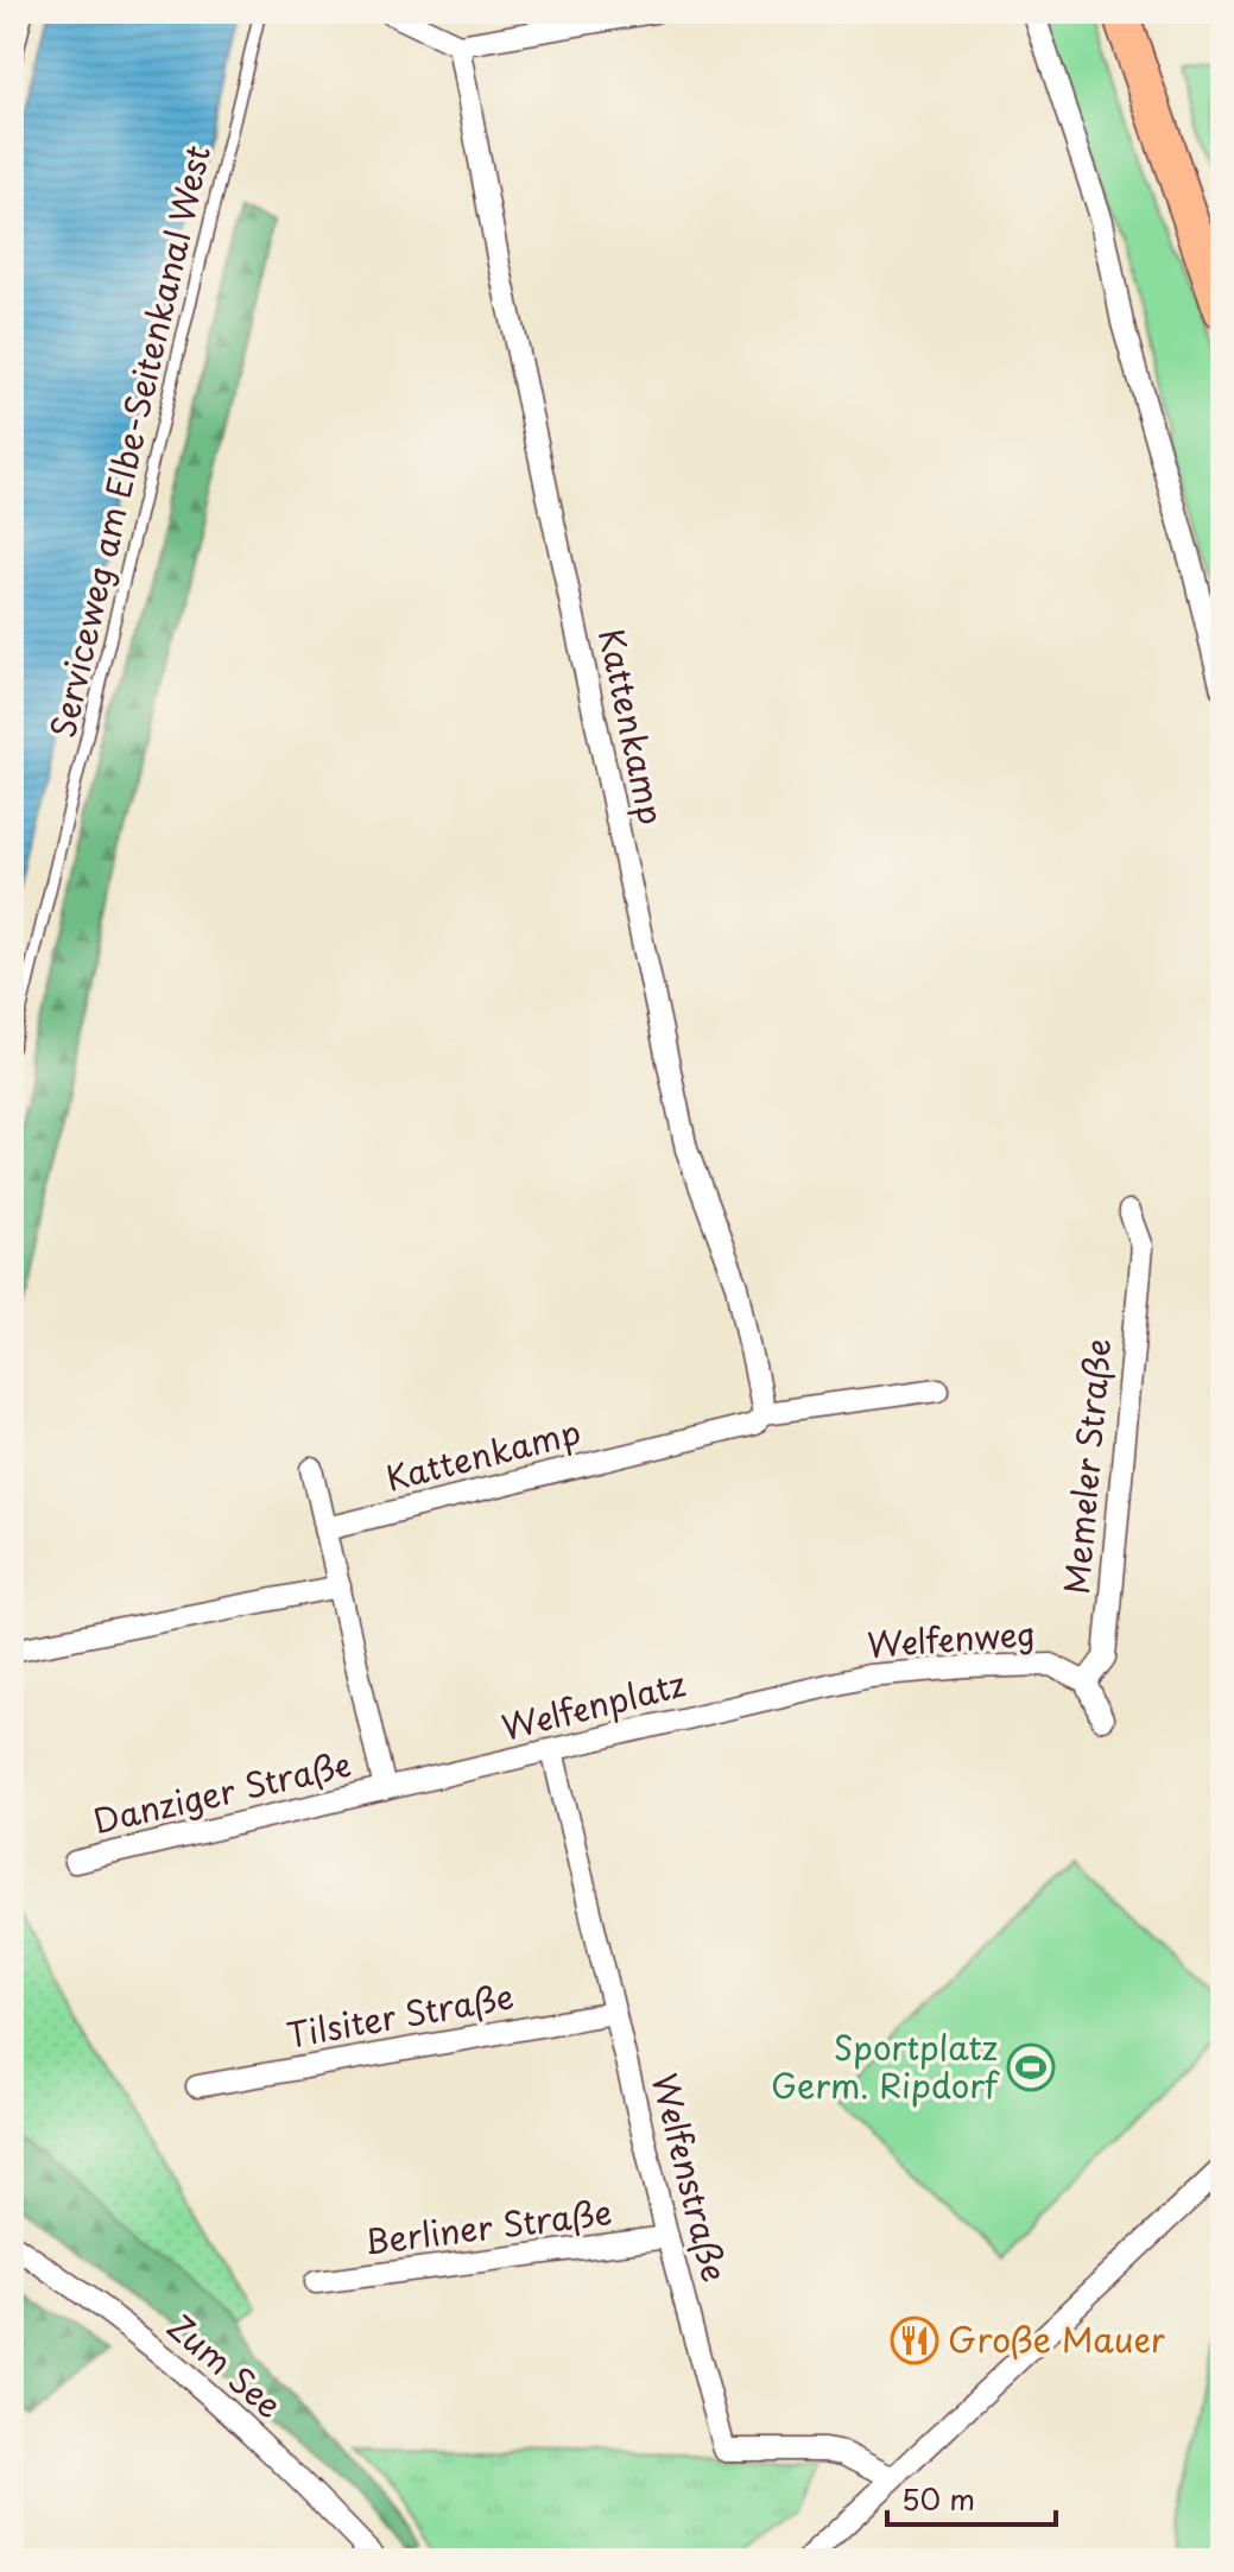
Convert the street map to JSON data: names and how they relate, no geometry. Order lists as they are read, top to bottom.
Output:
{
  "streets": {
    "street": [
      "Kattenkamp",
      "Memeler Straße",
      "Welfenweg",
      "Welfenplatz",
      "Danziger Straße",
      "Tilsiter Straße",
      "Welfenstraße",
      "Berliner Straße",
      "Zum See"
    ],
    "lane": ["Serviceweg am Elbe-Seitenkanal West"]
  },
  "crossings": [
    ["Memeler Straße", "Welfenweg"],
    ["Welfenweg", "Welfenplatz"],
    ["Welfenplatz", "Danziger Straße"],
    ["Welfenplatz", "Welfenstraße"],
    ["Tilsiter Straße", "Welfenstraße"],
    ["Welfenstraße", "Berliner Straße"]
  ],
  "places": {
    "sports": ["Sportplatz Germ. Ripdorf"],
    "restaurant": ["Große Mauer"]
  },
  "scale_bar": "50 m"
}
